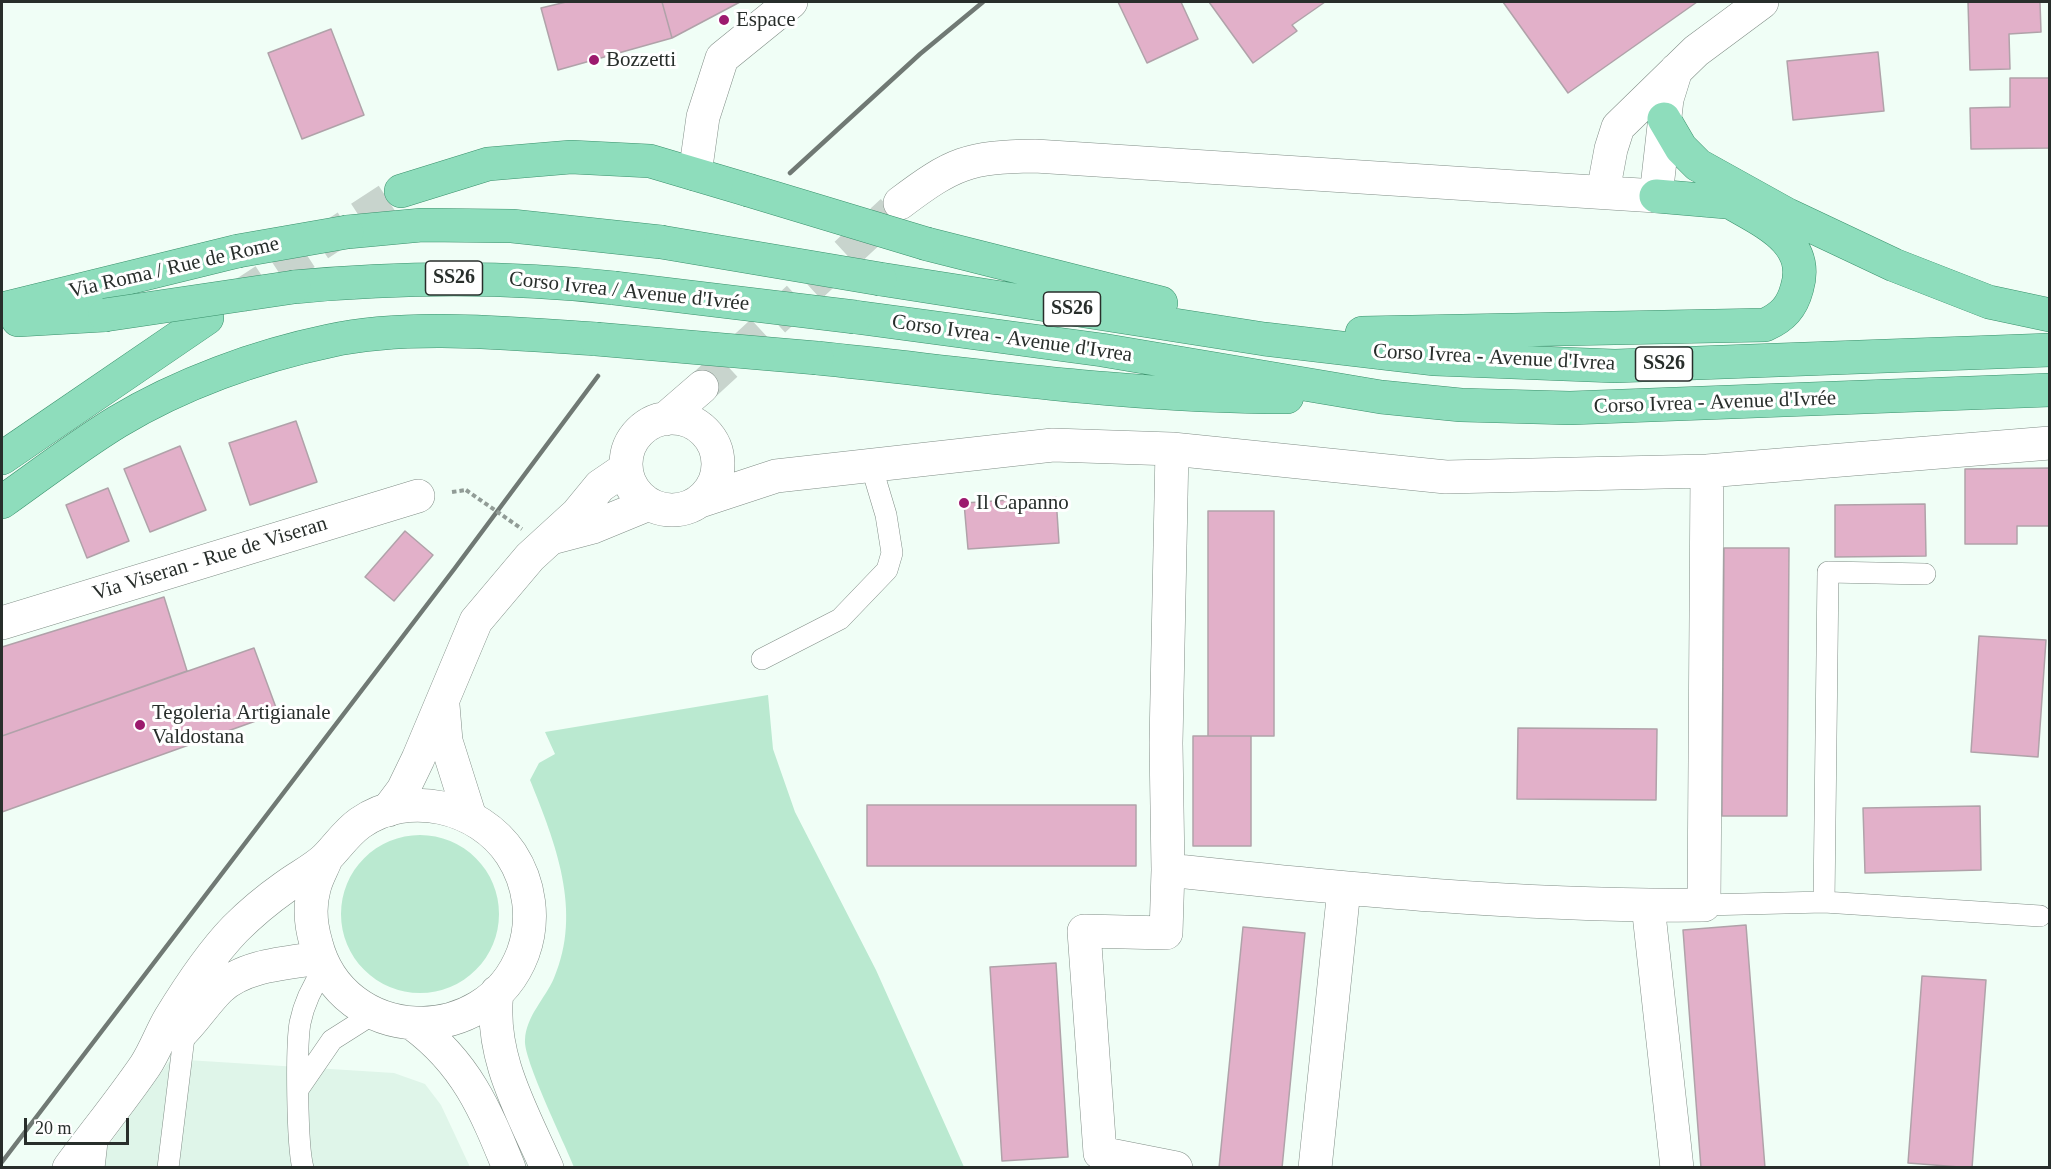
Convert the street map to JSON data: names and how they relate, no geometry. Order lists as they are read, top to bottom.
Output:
{
  "streets": {
    "main road": [
      "Via Roma / Rue de Rome",
      "SS26",
      "Corso Ivrea / Avenue d'Ivrée",
      "Corso Ivrea - Avenue d'Ivrea",
      "Corso Ivrea - Avenue d'Ivrée"
    ],
    "street": ["Via Viseran - Rue de Viseran"]
  },
  "crossings": [
    ["Via Roma / Rue de Rome", "Corso Ivrea / Avenue d'Ivrée"],
    ["Via Roma / Rue de Rome", "Corso Ivrea - Avenue d'Ivrea"],
    ["Corso Ivrea / Avenue d'Ivrée", "Corso Ivrea - Avenue d'Ivrea"],
    ["Corso Ivrea - Avenue d'Ivrea", "Corso Ivrea - Avenue d'Ivrée"]
  ],
  "places": [
    "Espace",
    "Bozzetti",
    "Il Capanno",
    "Tegoleria Artigianale Valdostana"
  ],
  "scale_bar": "20 m"
}
